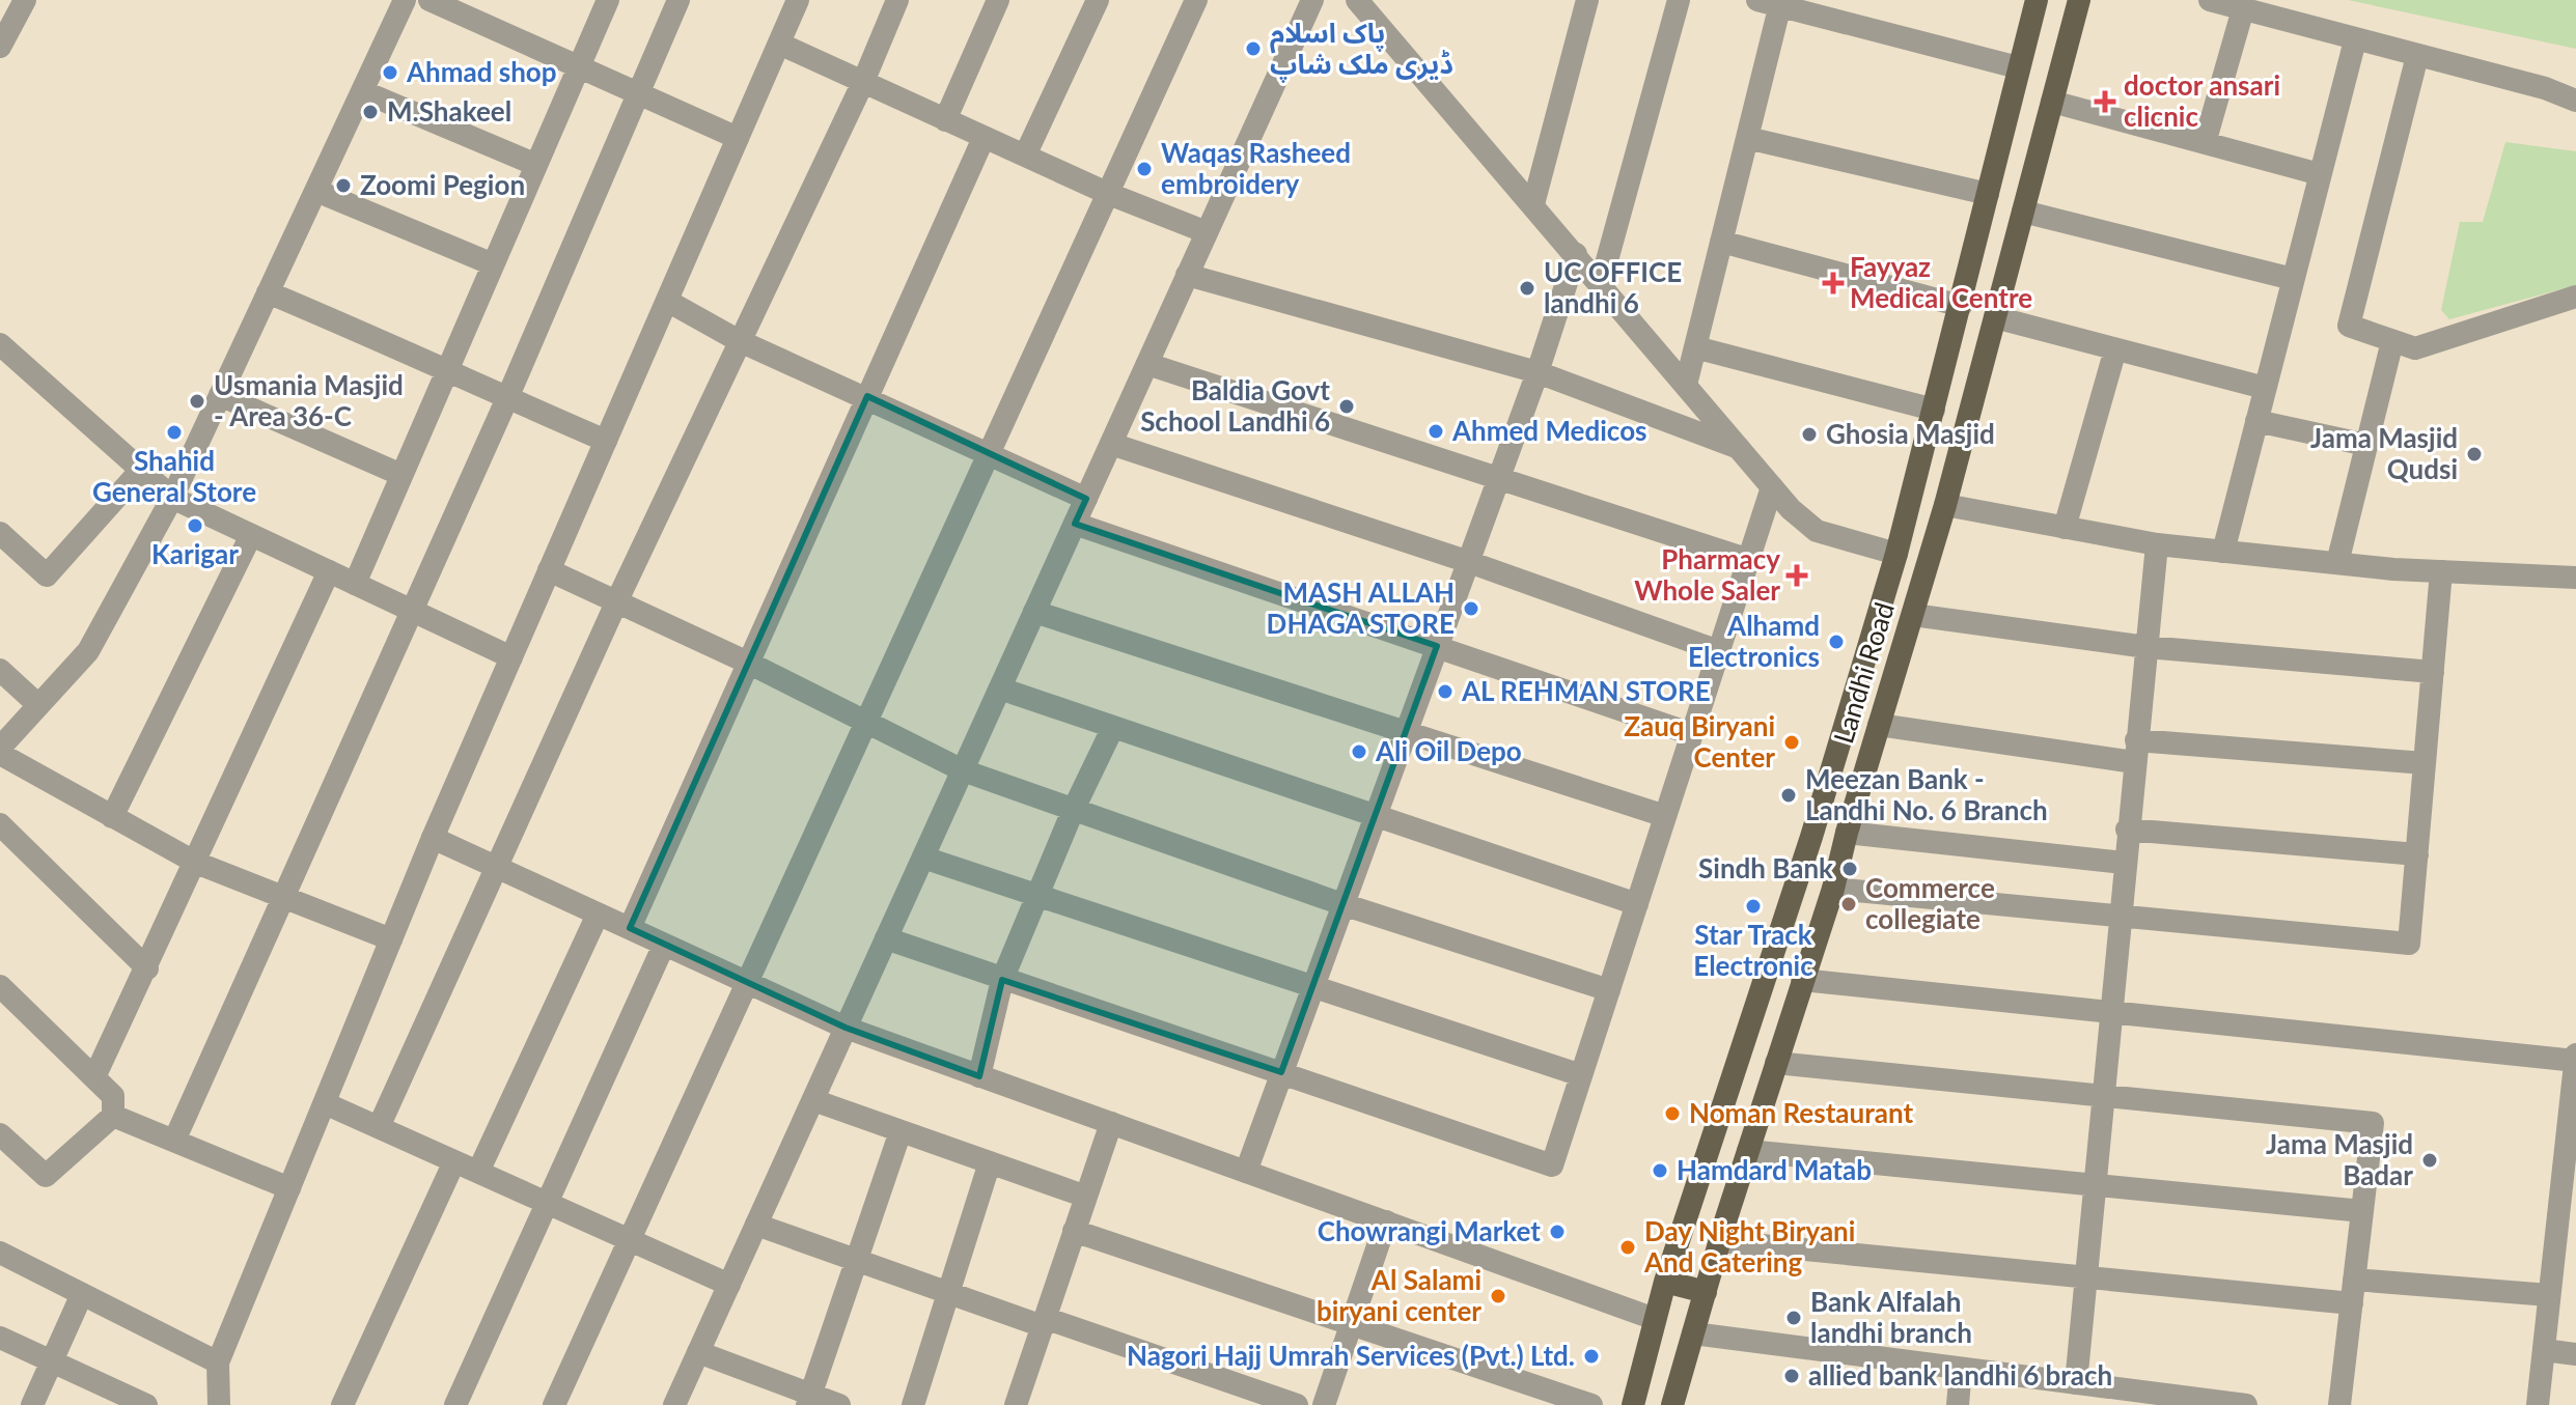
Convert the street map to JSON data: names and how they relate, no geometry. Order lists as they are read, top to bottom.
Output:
{
  "streets": {
    "main road": ["Landhi Road"]
  },
  "places": {
    "other": [
      "پاک اسلام ڈیری ملک شاپ",
      "Ahmad shop",
      "M.Shakeel",
      "Waqas Rasheed embroidery",
      "Zoomi Pegion",
      "UC OFFICE landhi 6",
      "Usmania Masjid - Area 36-C",
      "Baldia Govt School Landhi 6",
      "Ahmed Medicos",
      "Shahid General Store",
      "Ghosia Masjid",
      "Jama Masjid Qudsi",
      "Karigar",
      "MASH ALLAH DHAGA STORE",
      "Alhamd Electronics",
      "AL REHMAN STORE",
      "Zauq Biryani Center",
      "Ali Oil Depo",
      "Meezan Bank - Landhi No. 6 Branch",
      "Sindh Bank",
      "Commerce collegiate",
      "Star Track Electronic",
      "Noman Restaurant",
      "Jama Masjid Badar",
      "Hamdard Matab",
      "Chowrangi Market",
      "Day Night Biryani And Catering",
      "Al Salami biryani center",
      "Bank Alfalah landhi branch",
      "Nagori Hajj Umrah Services (Pvt.) Ltd.",
      "allied bank landhi 6 brach"
    ],
    "health": ["doctor ansari clicnic", "Fayyaz Medical Centre", "Pharmacy Whole Saler"]
  }
}
